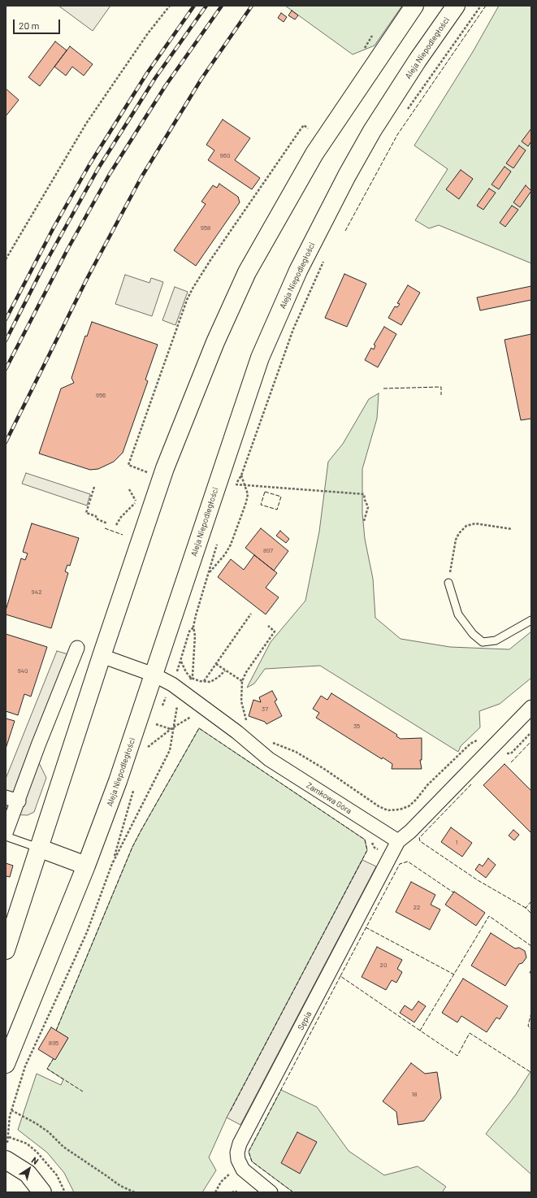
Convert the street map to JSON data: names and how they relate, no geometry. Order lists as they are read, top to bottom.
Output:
{
  "streets": {
    "main road": ["Aleja Niepodległości"],
    "street": ["Zamkowa Góra", "Sępia"]
  },
  "crossings": [
    ["Aleja Niepodległości", "Zamkowa Góra"],
    ["Zamkowa Góra", "Sępia"]
  ],
  "house_numbers": [
    "960",
    "958",
    "956",
    "897",
    "942",
    "940",
    "37",
    "35",
    "1",
    "22",
    "20",
    "895",
    "18"
  ],
  "scale_bar": "20 m",
  "north": "top right"
}
